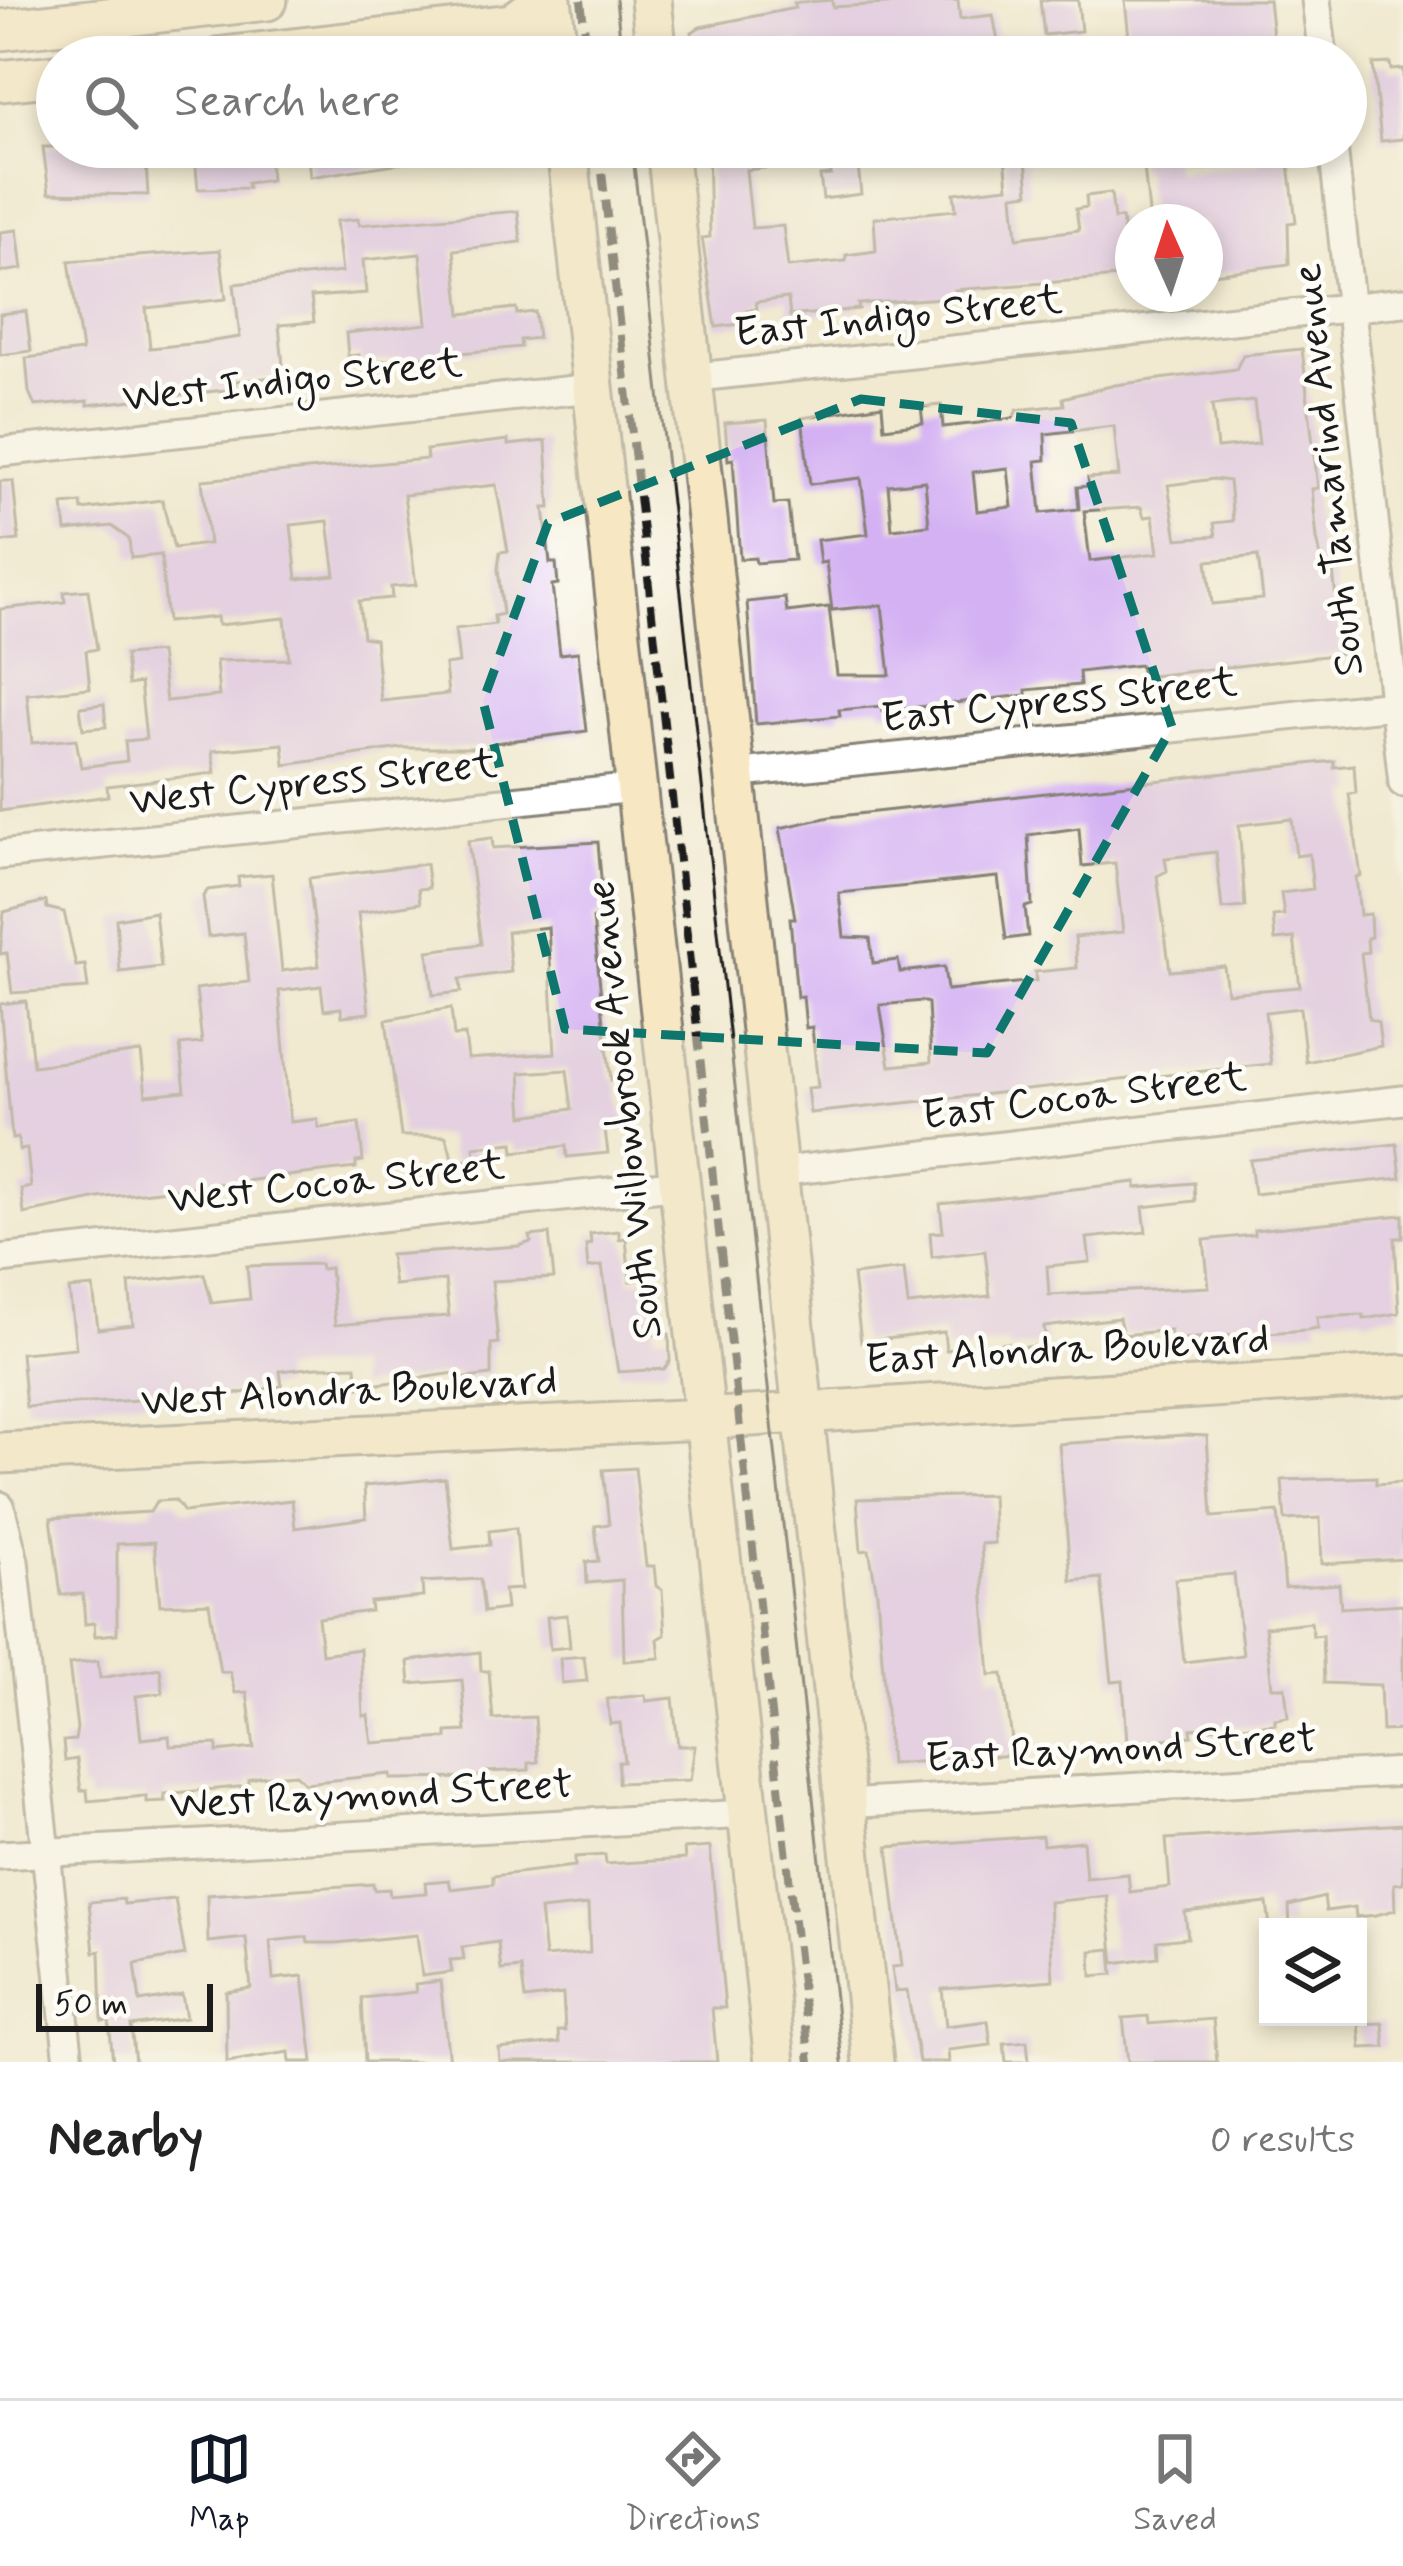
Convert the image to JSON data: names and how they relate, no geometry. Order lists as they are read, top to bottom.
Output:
{
  "streets": {
    "street": [
      "East Indigo Street",
      "West Indigo Street",
      "South Tamarind Avenue",
      "East Cypress Street",
      "West Cypress Street",
      "East Cocoa Street",
      "South Willowbrook Avenue",
      "West Cocoa Street",
      "East Alondra Boulevard",
      "West Alondra Boulevard",
      "East Raymond Street",
      "West Raymond Street"
    ]
  },
  "crossings": [
    ["East Indigo Street", "South Tamarind Avenue"],
    ["West Indigo Street", "South Willowbrook Avenue"],
    ["South Tamarind Avenue", "East Cypress Street"],
    ["West Cypress Street", "South Willowbrook Avenue"],
    ["South Willowbrook Avenue", "West Cocoa Street"],
    ["South Willowbrook Avenue", "East Alondra Boulevard"],
    ["South Willowbrook Avenue", "West Alondra Boulevard"],
    ["South Willowbrook Avenue", "West Raymond Street"],
    ["East Alondra Boulevard", "West Alondra Boulevard"]
  ],
  "scale_bar": "50 m",
  "north": "top",
  "page": {
    "search": "Search here",
    "scale": "50 m",
    "heading": ["Nearby", "0 results"],
    "nav": ["Map", "Directions", "Saved"]
  }
}
